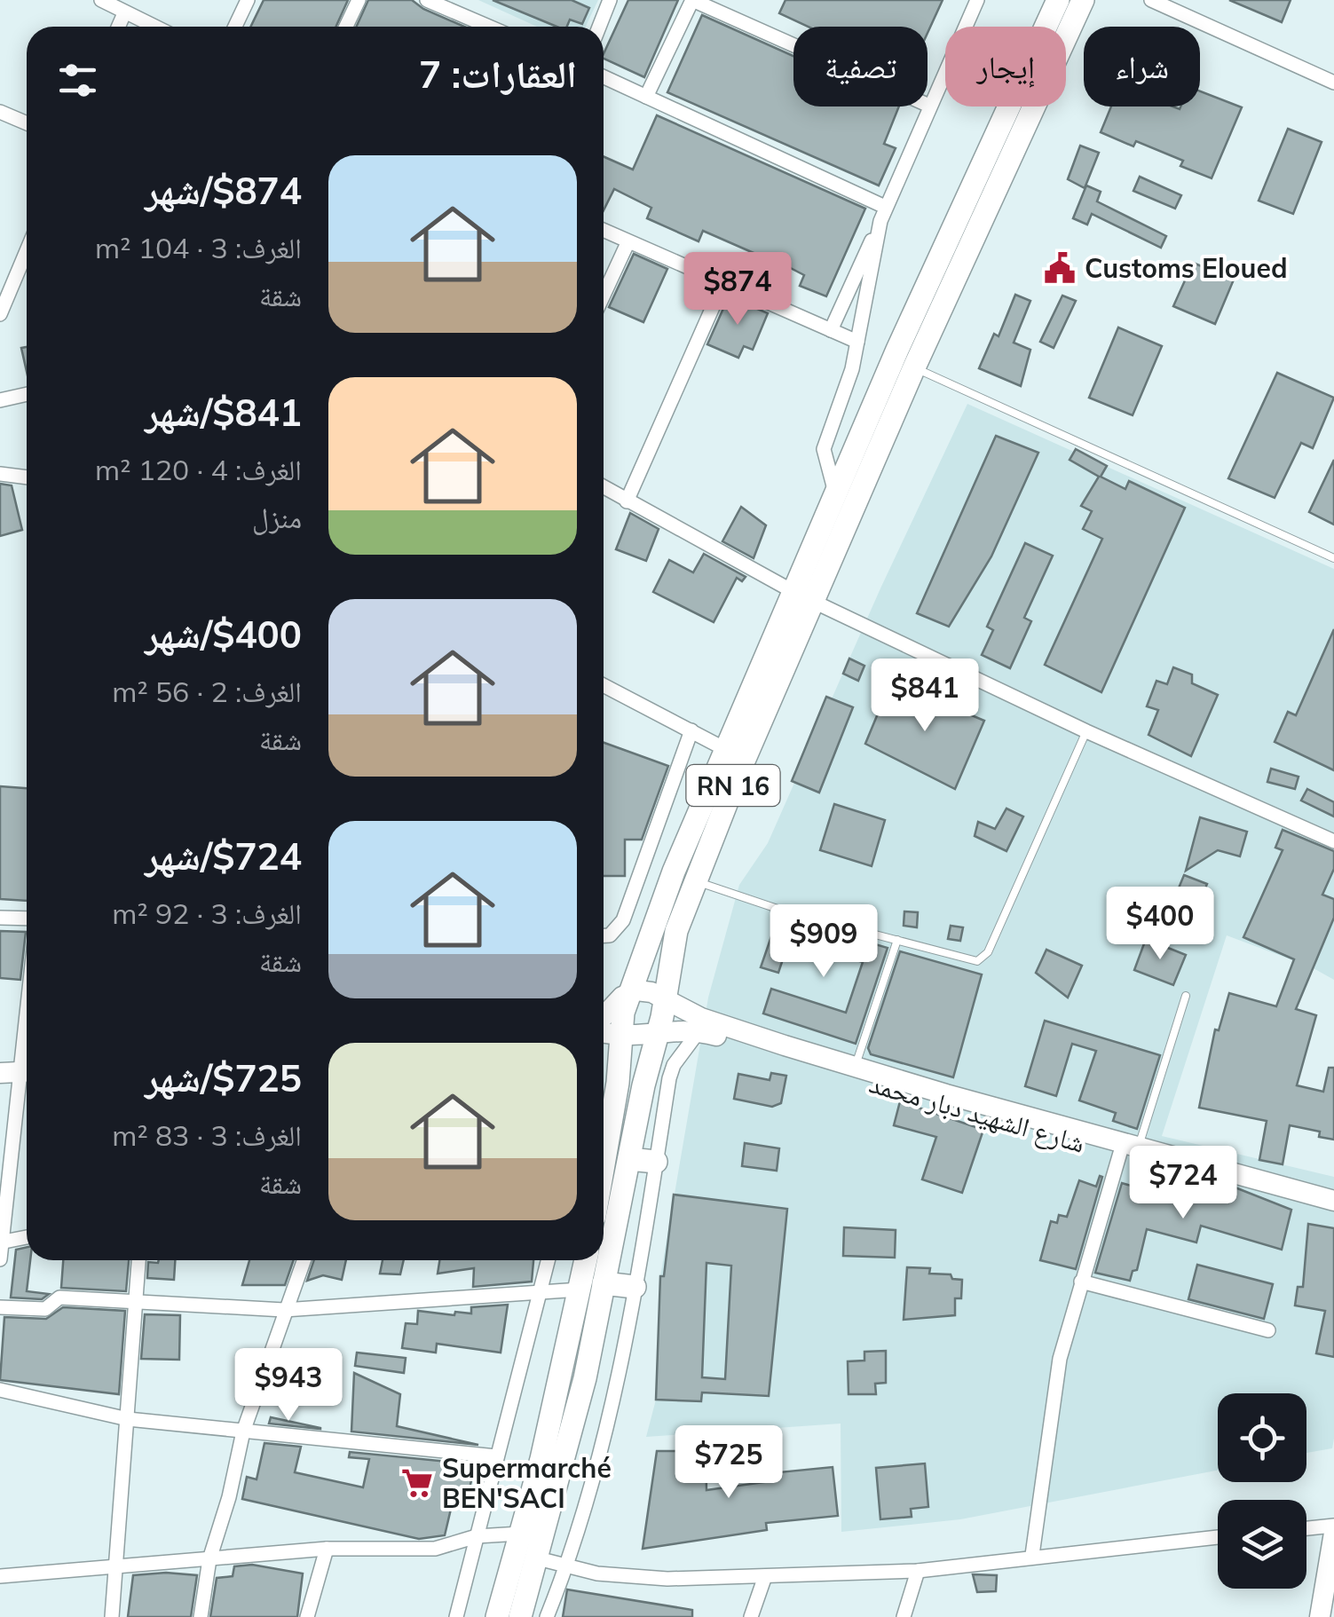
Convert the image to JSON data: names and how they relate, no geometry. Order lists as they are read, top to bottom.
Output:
{
  "streets": {
    "main road": ["RN 16"],
    "street": ["شارع الشهيد دبار محمد"]
  },
  "crossings": [
    ["RN 16", "شارع الشهيد دبار محمد"]
  ],
  "places": {
    "public building": ["Customs Eloued"],
    "supermarket": ["Supermarché BEN'SACI"]
  },
  "page": {
    "chip": ["شراء", "إيجار", "تصفية"],
    "heading": "العقارات: 7",
    "list": [
      {
        "name": "$874/شهر",
        "note": "الغرف: 3 · 104 m² · شقة"
      },
      {
        "name": "$841/شهر",
        "note": "الغرف: 4 · 120 m² · منزل"
      },
      {
        "name": "$400/شهر",
        "note": "الغرف: 2 · 56 m² · شقة"
      },
      {
        "name": "$724/شهر",
        "note": "الغرف: 3 · 92 m² · شقة"
      },
      {
        "name": "$725/شهر",
        "note": "الغرف: 3 · 83 m² · شقة"
      }
    ],
    "price": [
      "$874",
      "$841",
      "$400",
      "$909",
      "$724",
      "$943",
      "$725"
    ]
  }
}
